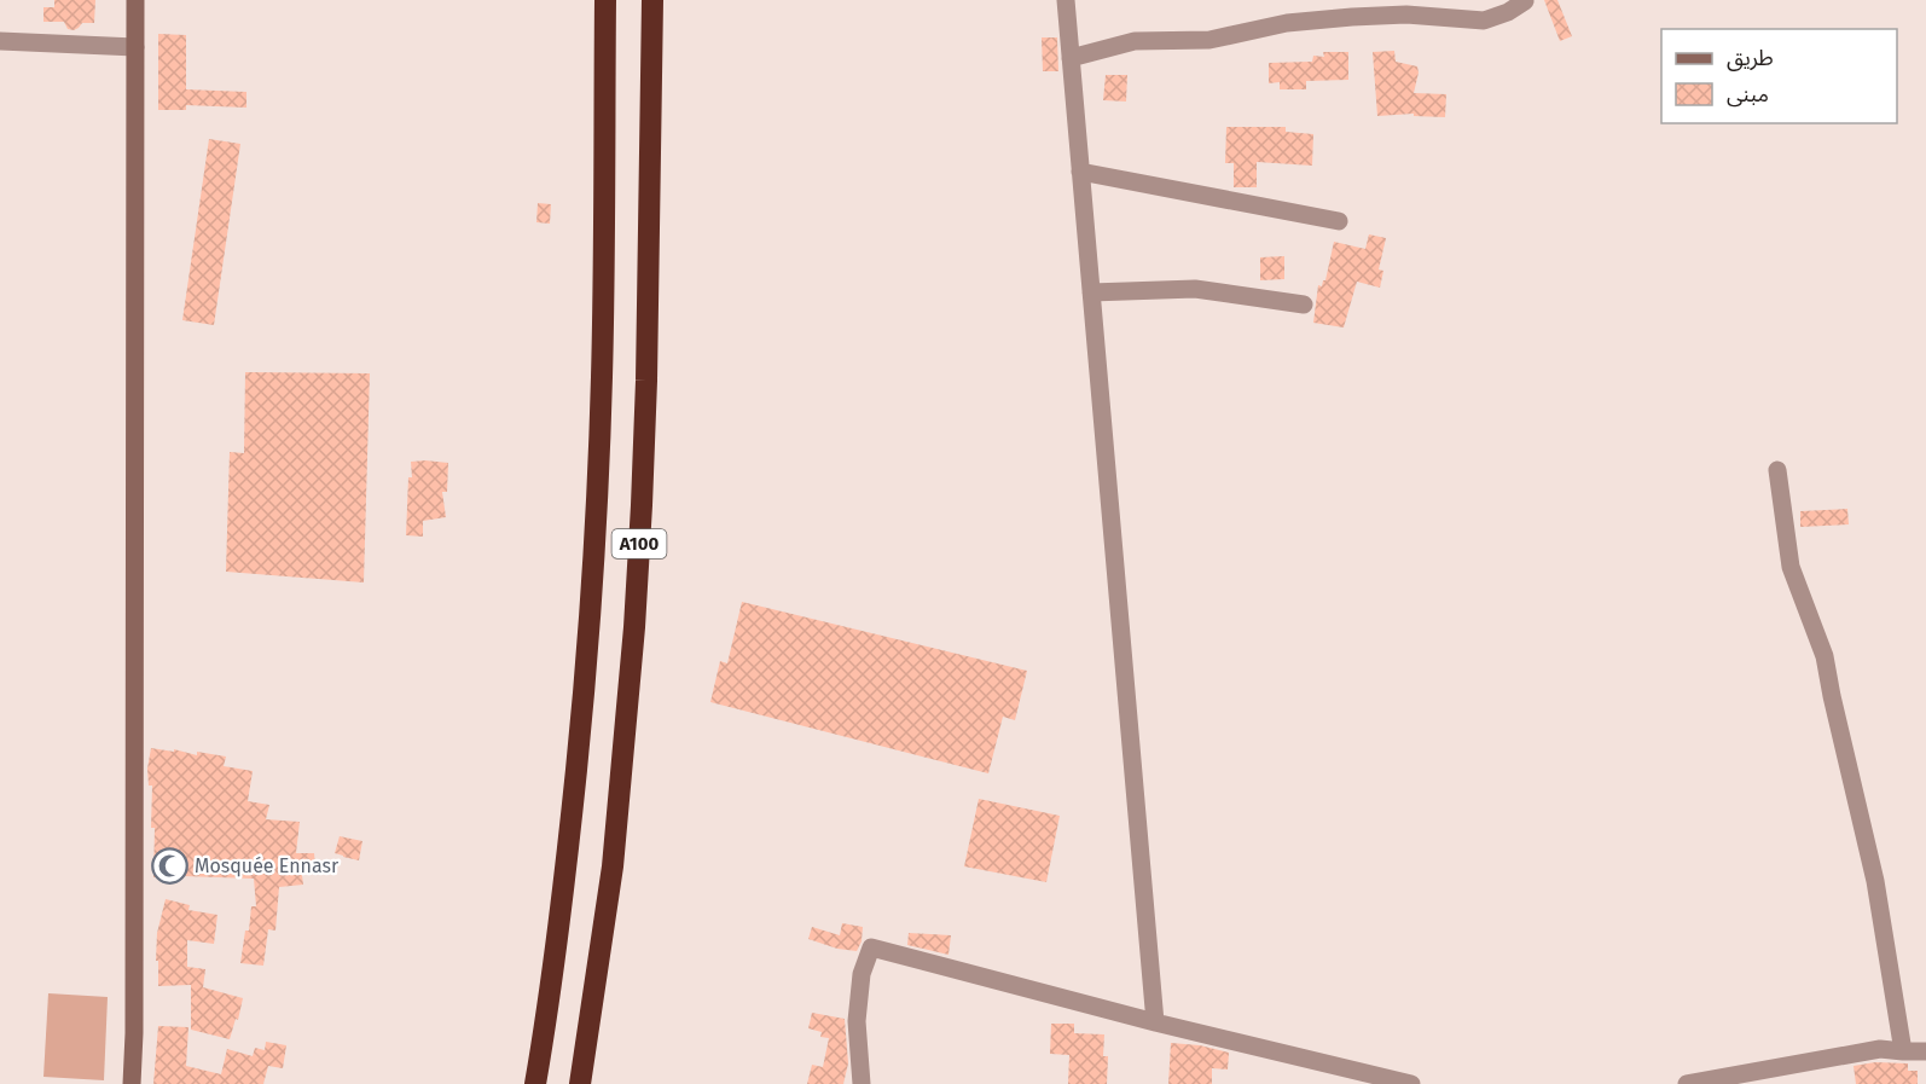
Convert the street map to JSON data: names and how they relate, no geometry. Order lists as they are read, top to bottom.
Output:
{
  "streets": {
    "highway": ["A100"]
  },
  "places": {
    "mosque": ["Mosquée Ennasr"]
  },
  "legend": ["طريق", "مبنى"]
}
